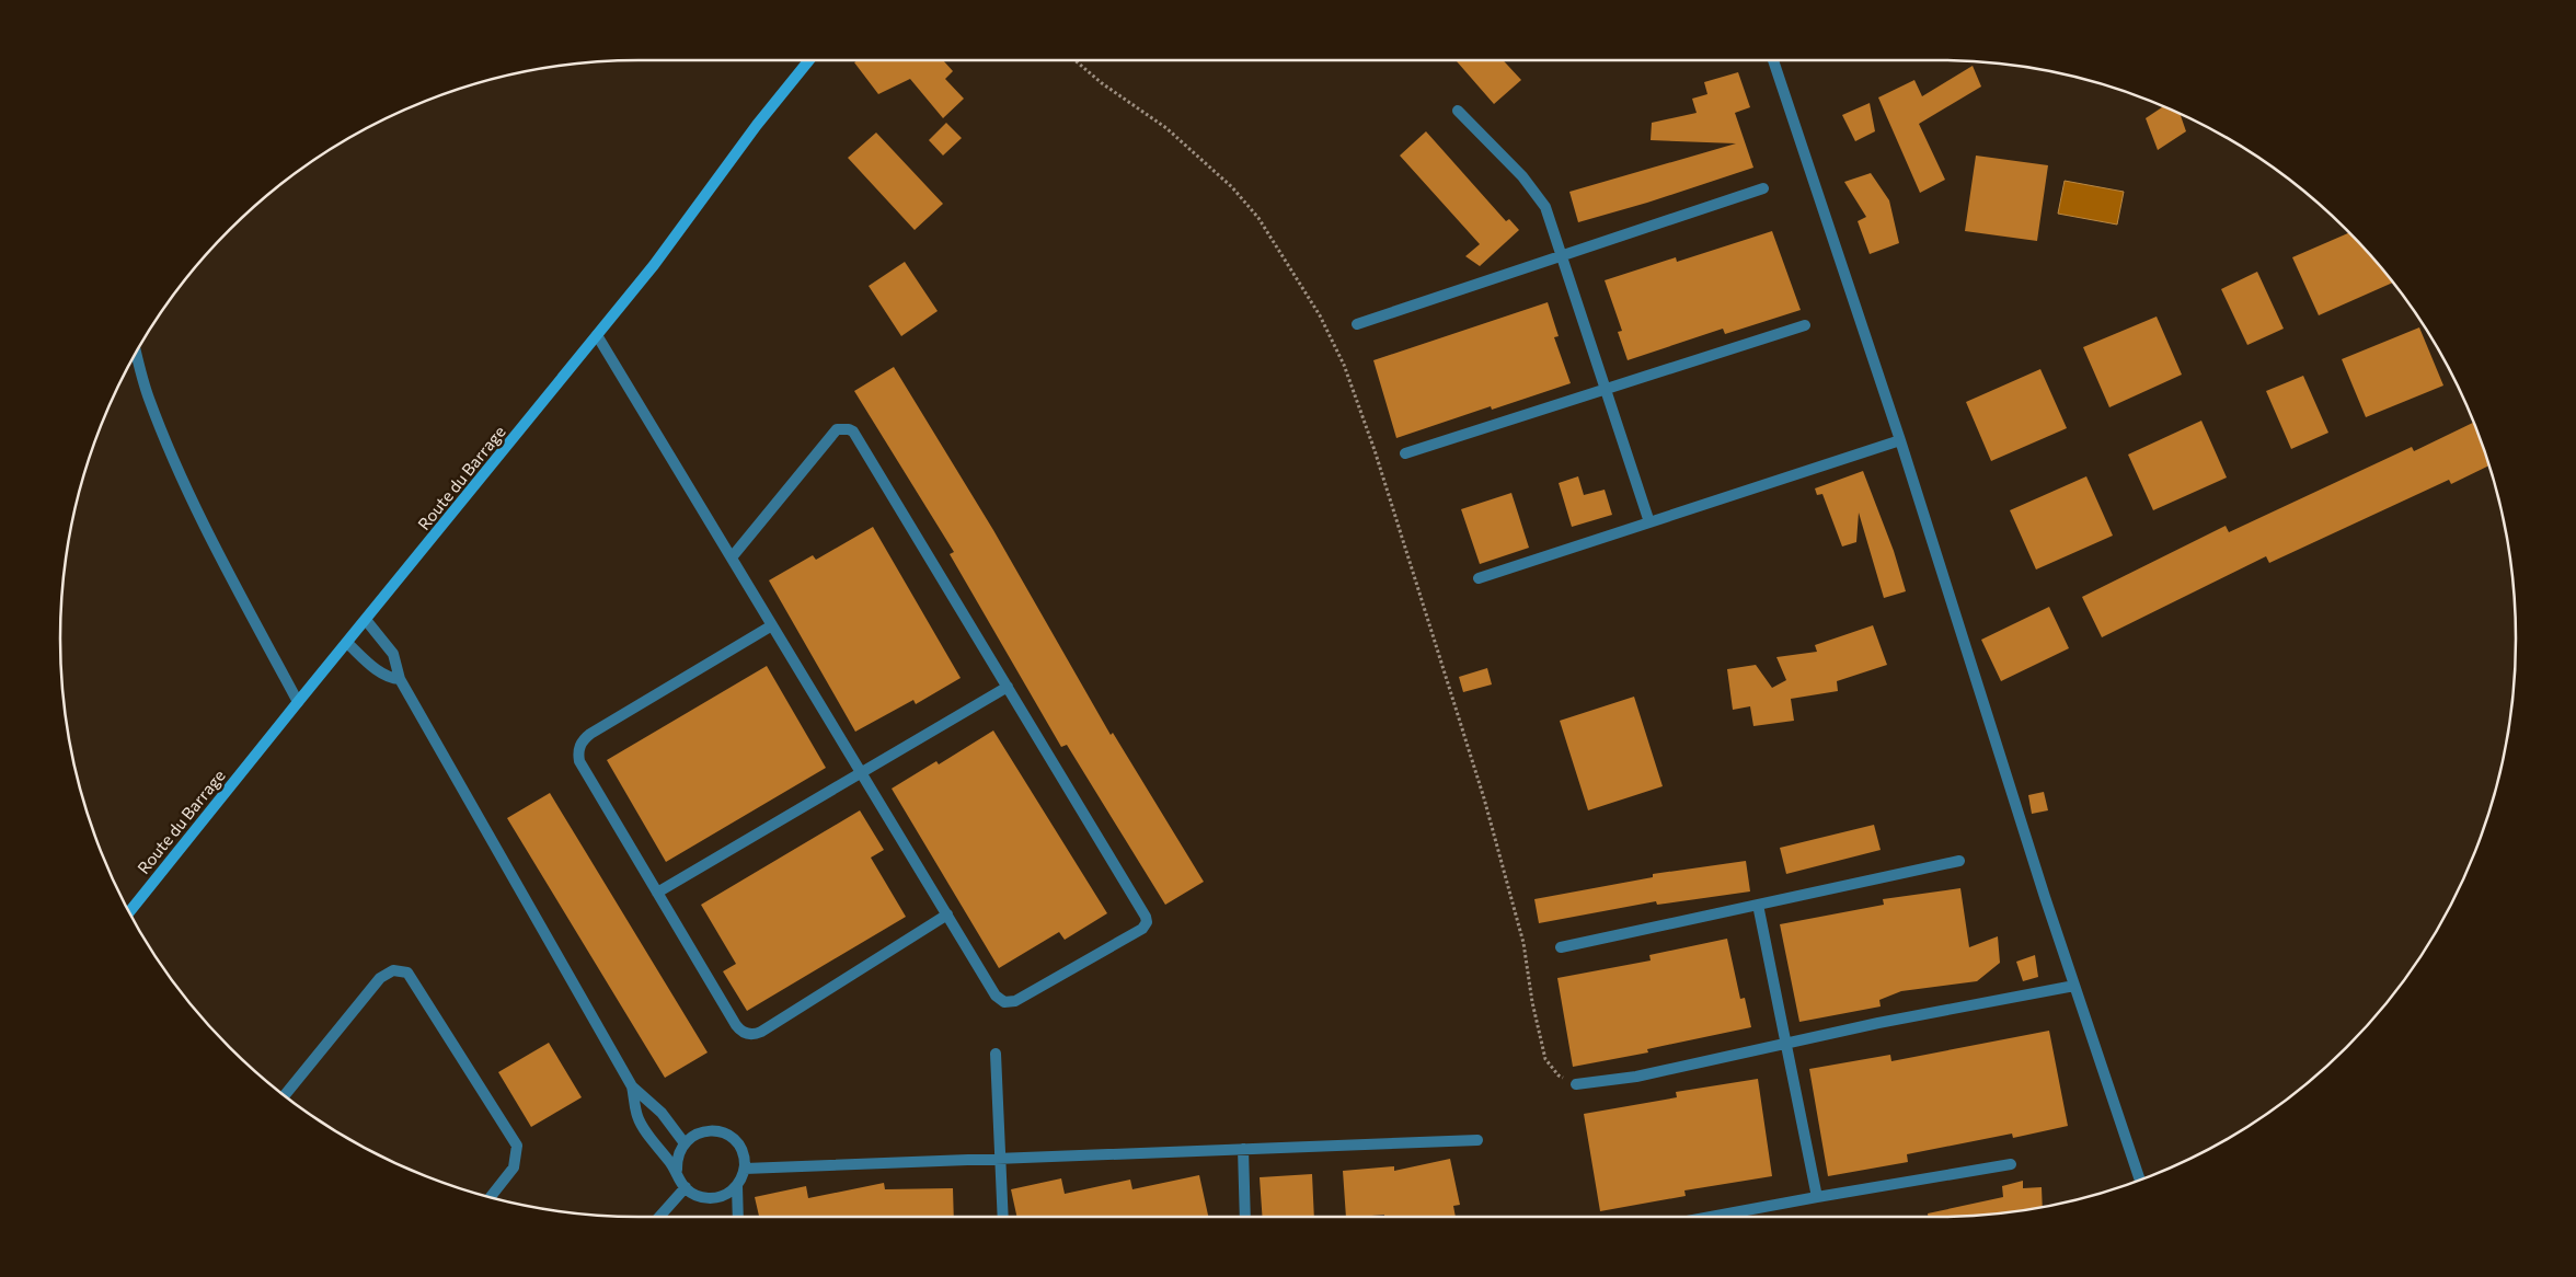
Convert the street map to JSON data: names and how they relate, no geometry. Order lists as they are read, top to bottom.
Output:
{
  "streets": {
    "main road": ["Route du Barrage"]
  }
}
